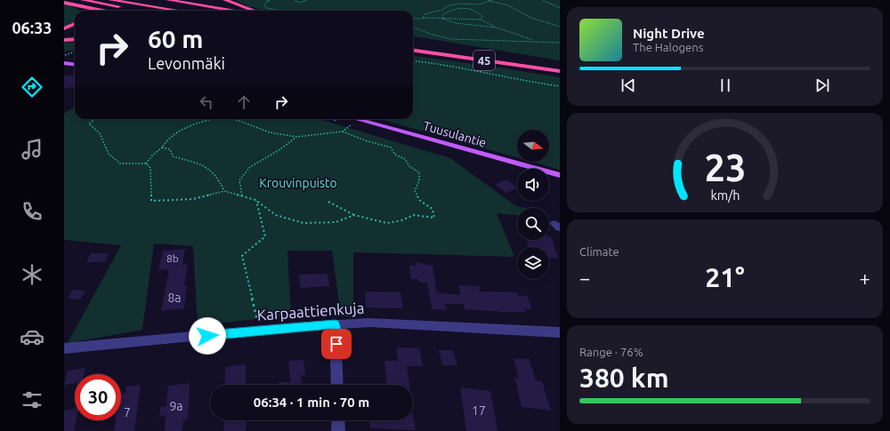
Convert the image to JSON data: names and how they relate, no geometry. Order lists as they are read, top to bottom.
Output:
{
  "streets": {
    "highway": ["45"],
    "main road": ["Tuusulantie"],
    "street": ["Karpaattienkuja"]
  },
  "parks": ["Krouvinpuisto"],
  "house_numbers": [
    "8b",
    "8a",
    "9a",
    "17",
    "7"
  ],
  "north": "right",
  "page": {
    "tabs": "06:33",
    "turn": ["60 m", "Levonmäki"],
    "song": ["Night Drive", "The Halogens"],
    "tile": [
      "Climate",
      ["Range · 76%", "380 km"]
    ],
    "heat": ["−", "21°", "+"],
    "limit": "30",
    "trip": "06:34 · 1 min · 70 m",
    "gauge": ["23", "km/h"]
  }
}
